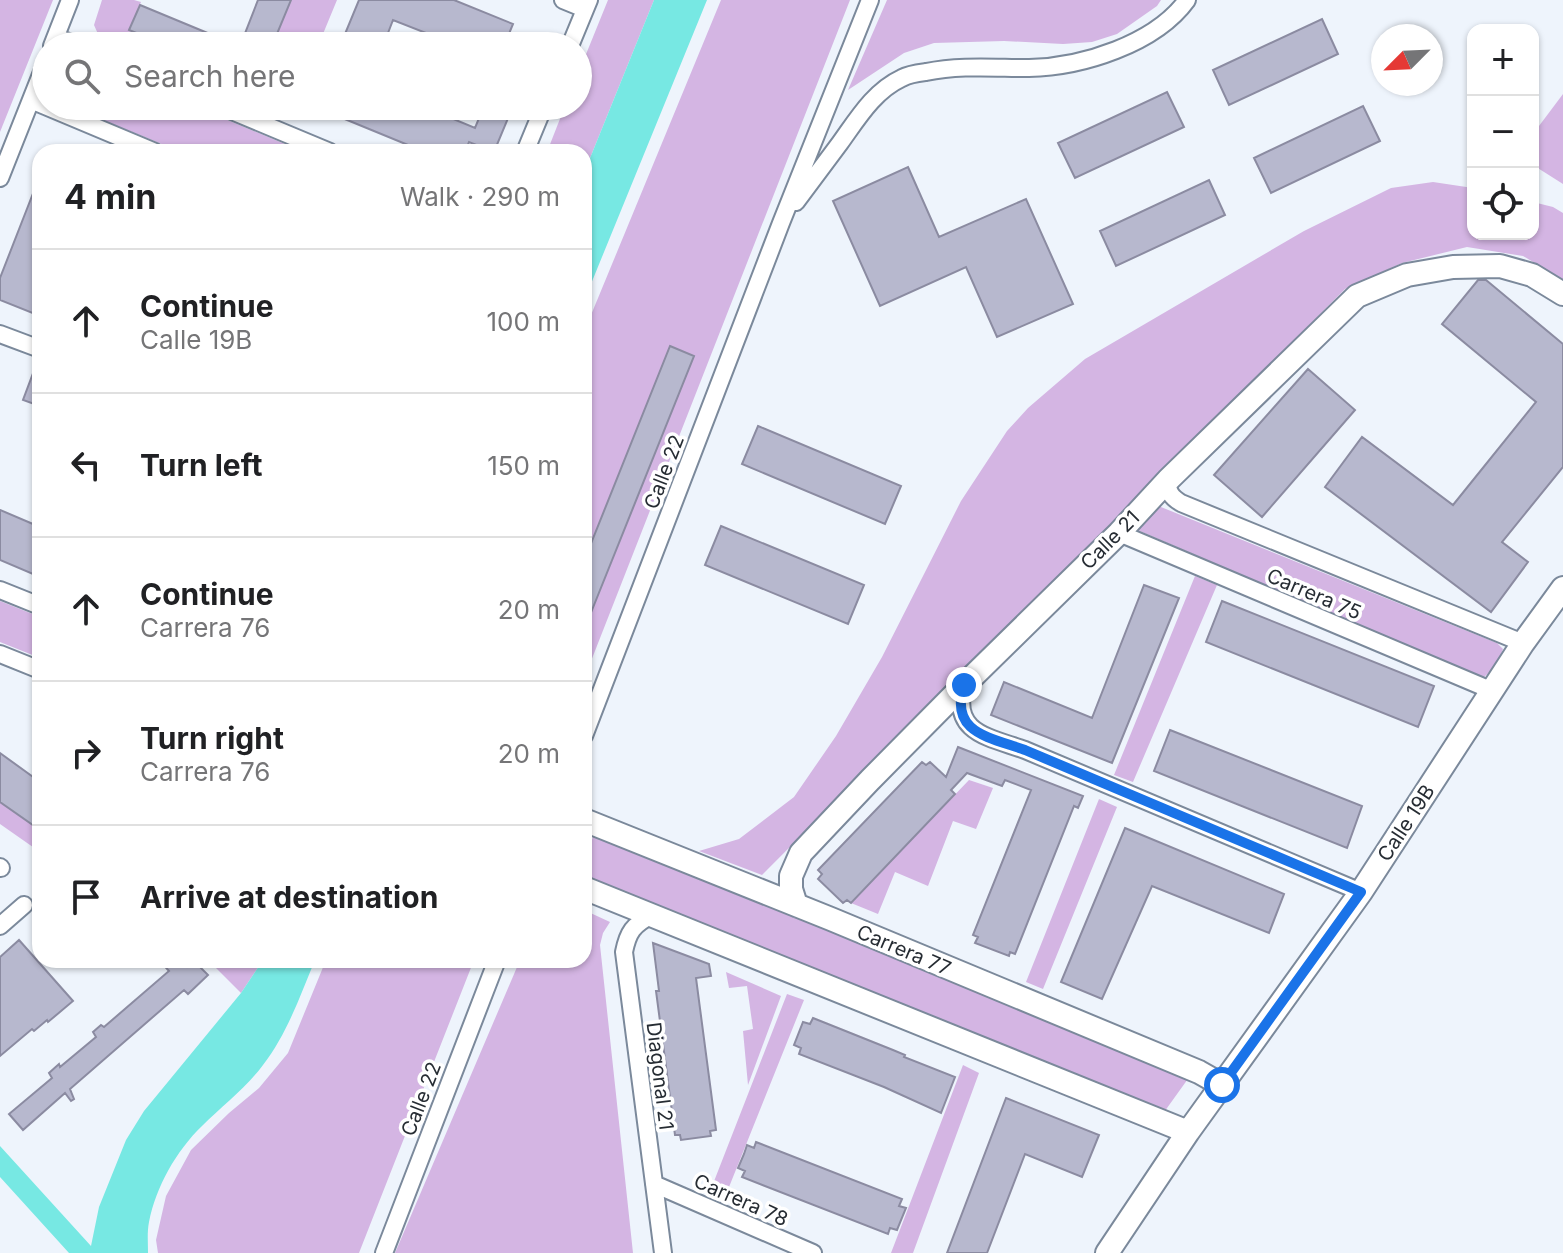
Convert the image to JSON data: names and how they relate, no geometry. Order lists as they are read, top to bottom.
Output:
{
  "streets": {
    "street": [
      "Calle 22",
      "Calle 21",
      "Carrera 75",
      "Calle 19B",
      "Carrera 77",
      "Diagonal 21",
      "Carrera 78"
    ]
  },
  "crossings": [
    ["Calle 21", "Carrera 75"],
    ["Calle 21", "Carrera 77"],
    ["Carrera 75", "Calle 19B"],
    ["Calle 19B", "Carrera 77"],
    ["Diagonal 21", "Carrera 78"]
  ],
  "north": "bottom left",
  "page": {
    "map_buttons": ["+", "−"],
    "search": "Search here",
    "heading": ["4 min", "Walk · 290 m"],
    "list": [
      ["Continue", "Calle 19B", "100 m"],
      ["Turn left", "150 m"],
      ["Continue", "Carrera 76", "20 m"],
      ["Turn right", "Carrera 76", "20 m"],
      "Arrive at destination"
    ]
  }
}
